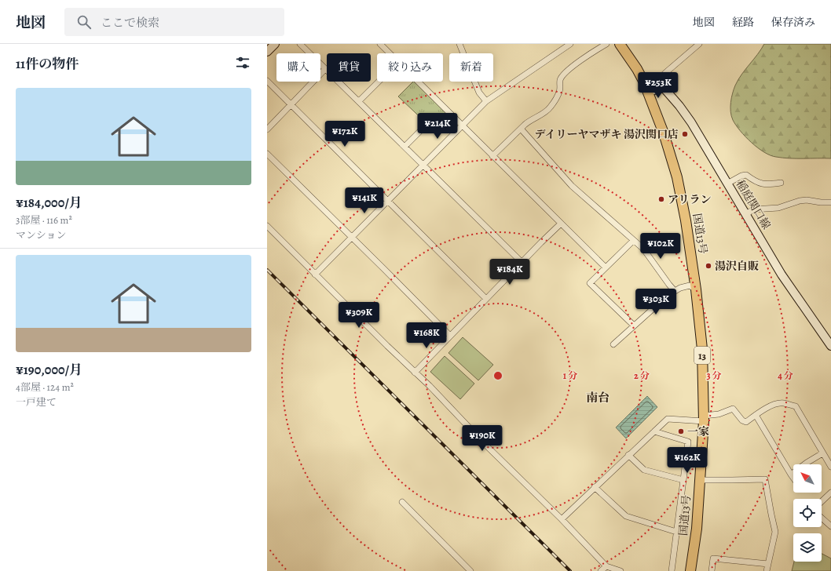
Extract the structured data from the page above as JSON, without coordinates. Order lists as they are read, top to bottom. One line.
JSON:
{"streets":{"highway":["国道13号","13"],"main road":["稲庭関口線"]},"districts":["南台"],"places":["デイリーヤマザキ 湯沢関口店","アリラン","湯沢自販","一家"],"north":"top left","page":{"header":"地図","search":"ここで検索","nav":["地図","経路","保存済み"],"heading":"11件の物件","chip":["購入","賃貸","絞り込み","新着"],"price":["¥253K","¥214K","¥172K","¥141K","¥102K","¥184K","¥303K","¥309K","¥168K","¥190K","¥162K"],"list":[{"name":"¥184,000/月","note":"3部屋 · 116 m² · マンション"},{"name":"¥190,000/月","note":"4部屋 · 124 m² · 一戸建て"}]},"rings":["1 分","2 分","3 分","4 分"]}
